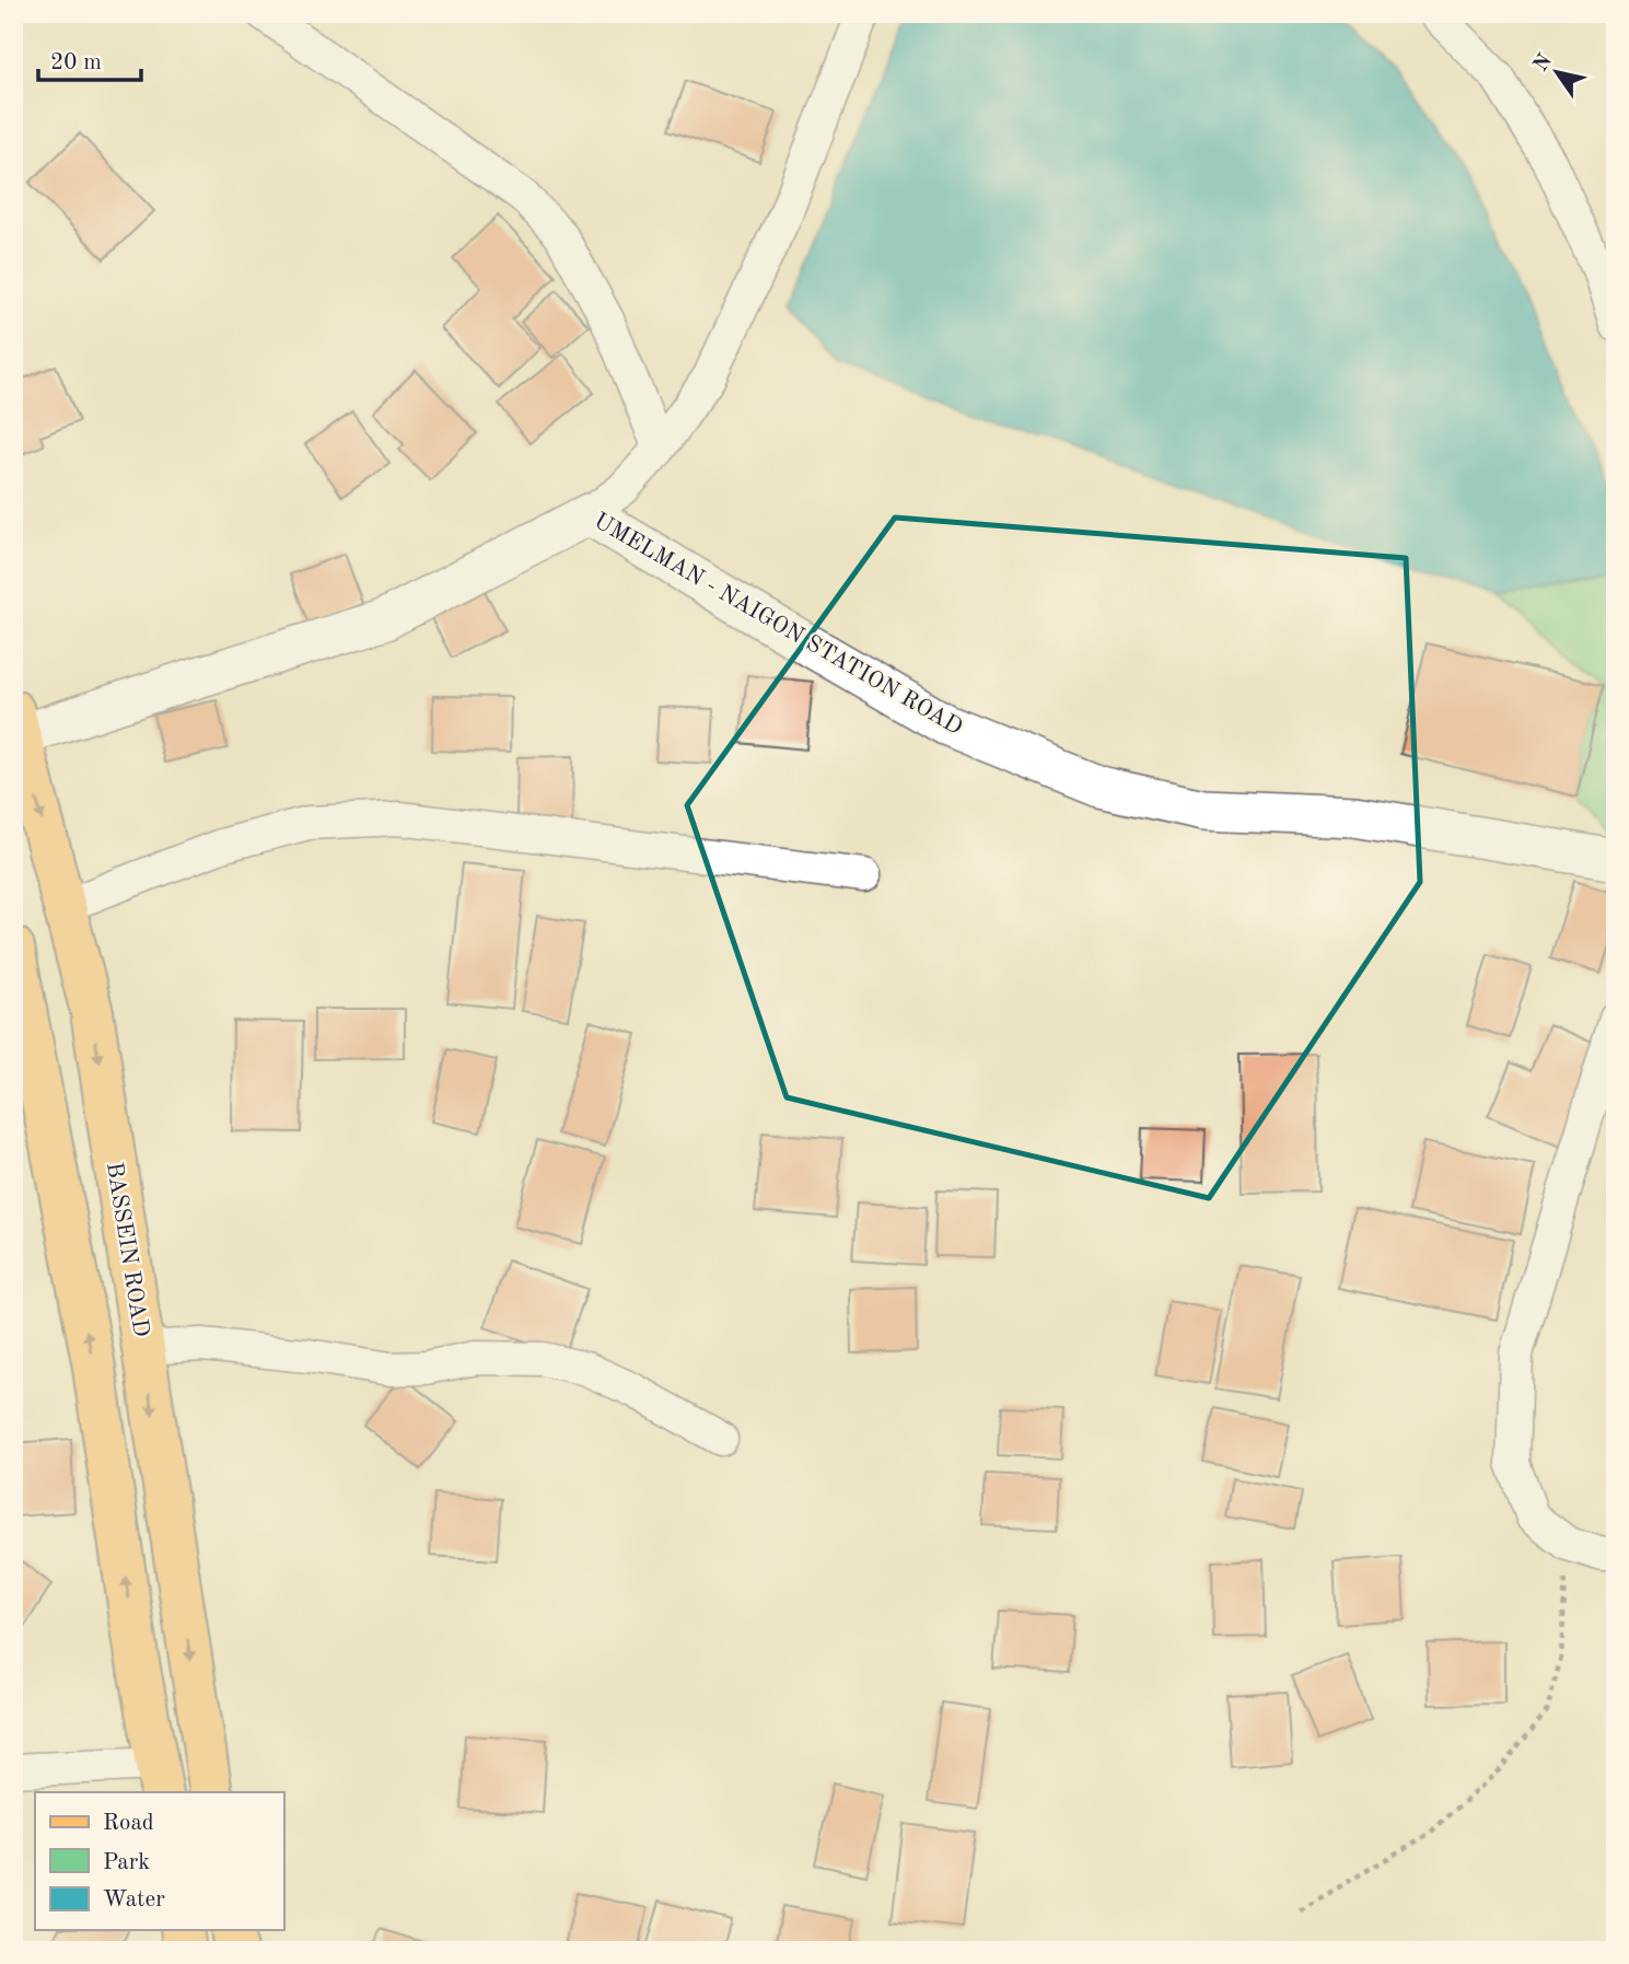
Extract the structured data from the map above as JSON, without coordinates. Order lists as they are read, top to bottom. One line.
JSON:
{"streets":{"main road":["BASSEIN ROAD"],"street":["UMELMAN - NAIGON STATION ROAD"]},"crossings":[["UMELMAN - NAIGON STATION ROAD","BASSEIN ROAD"]],"legend":["Road","Park","Water"],"scale_bar":"20 m","north":"top left"}
